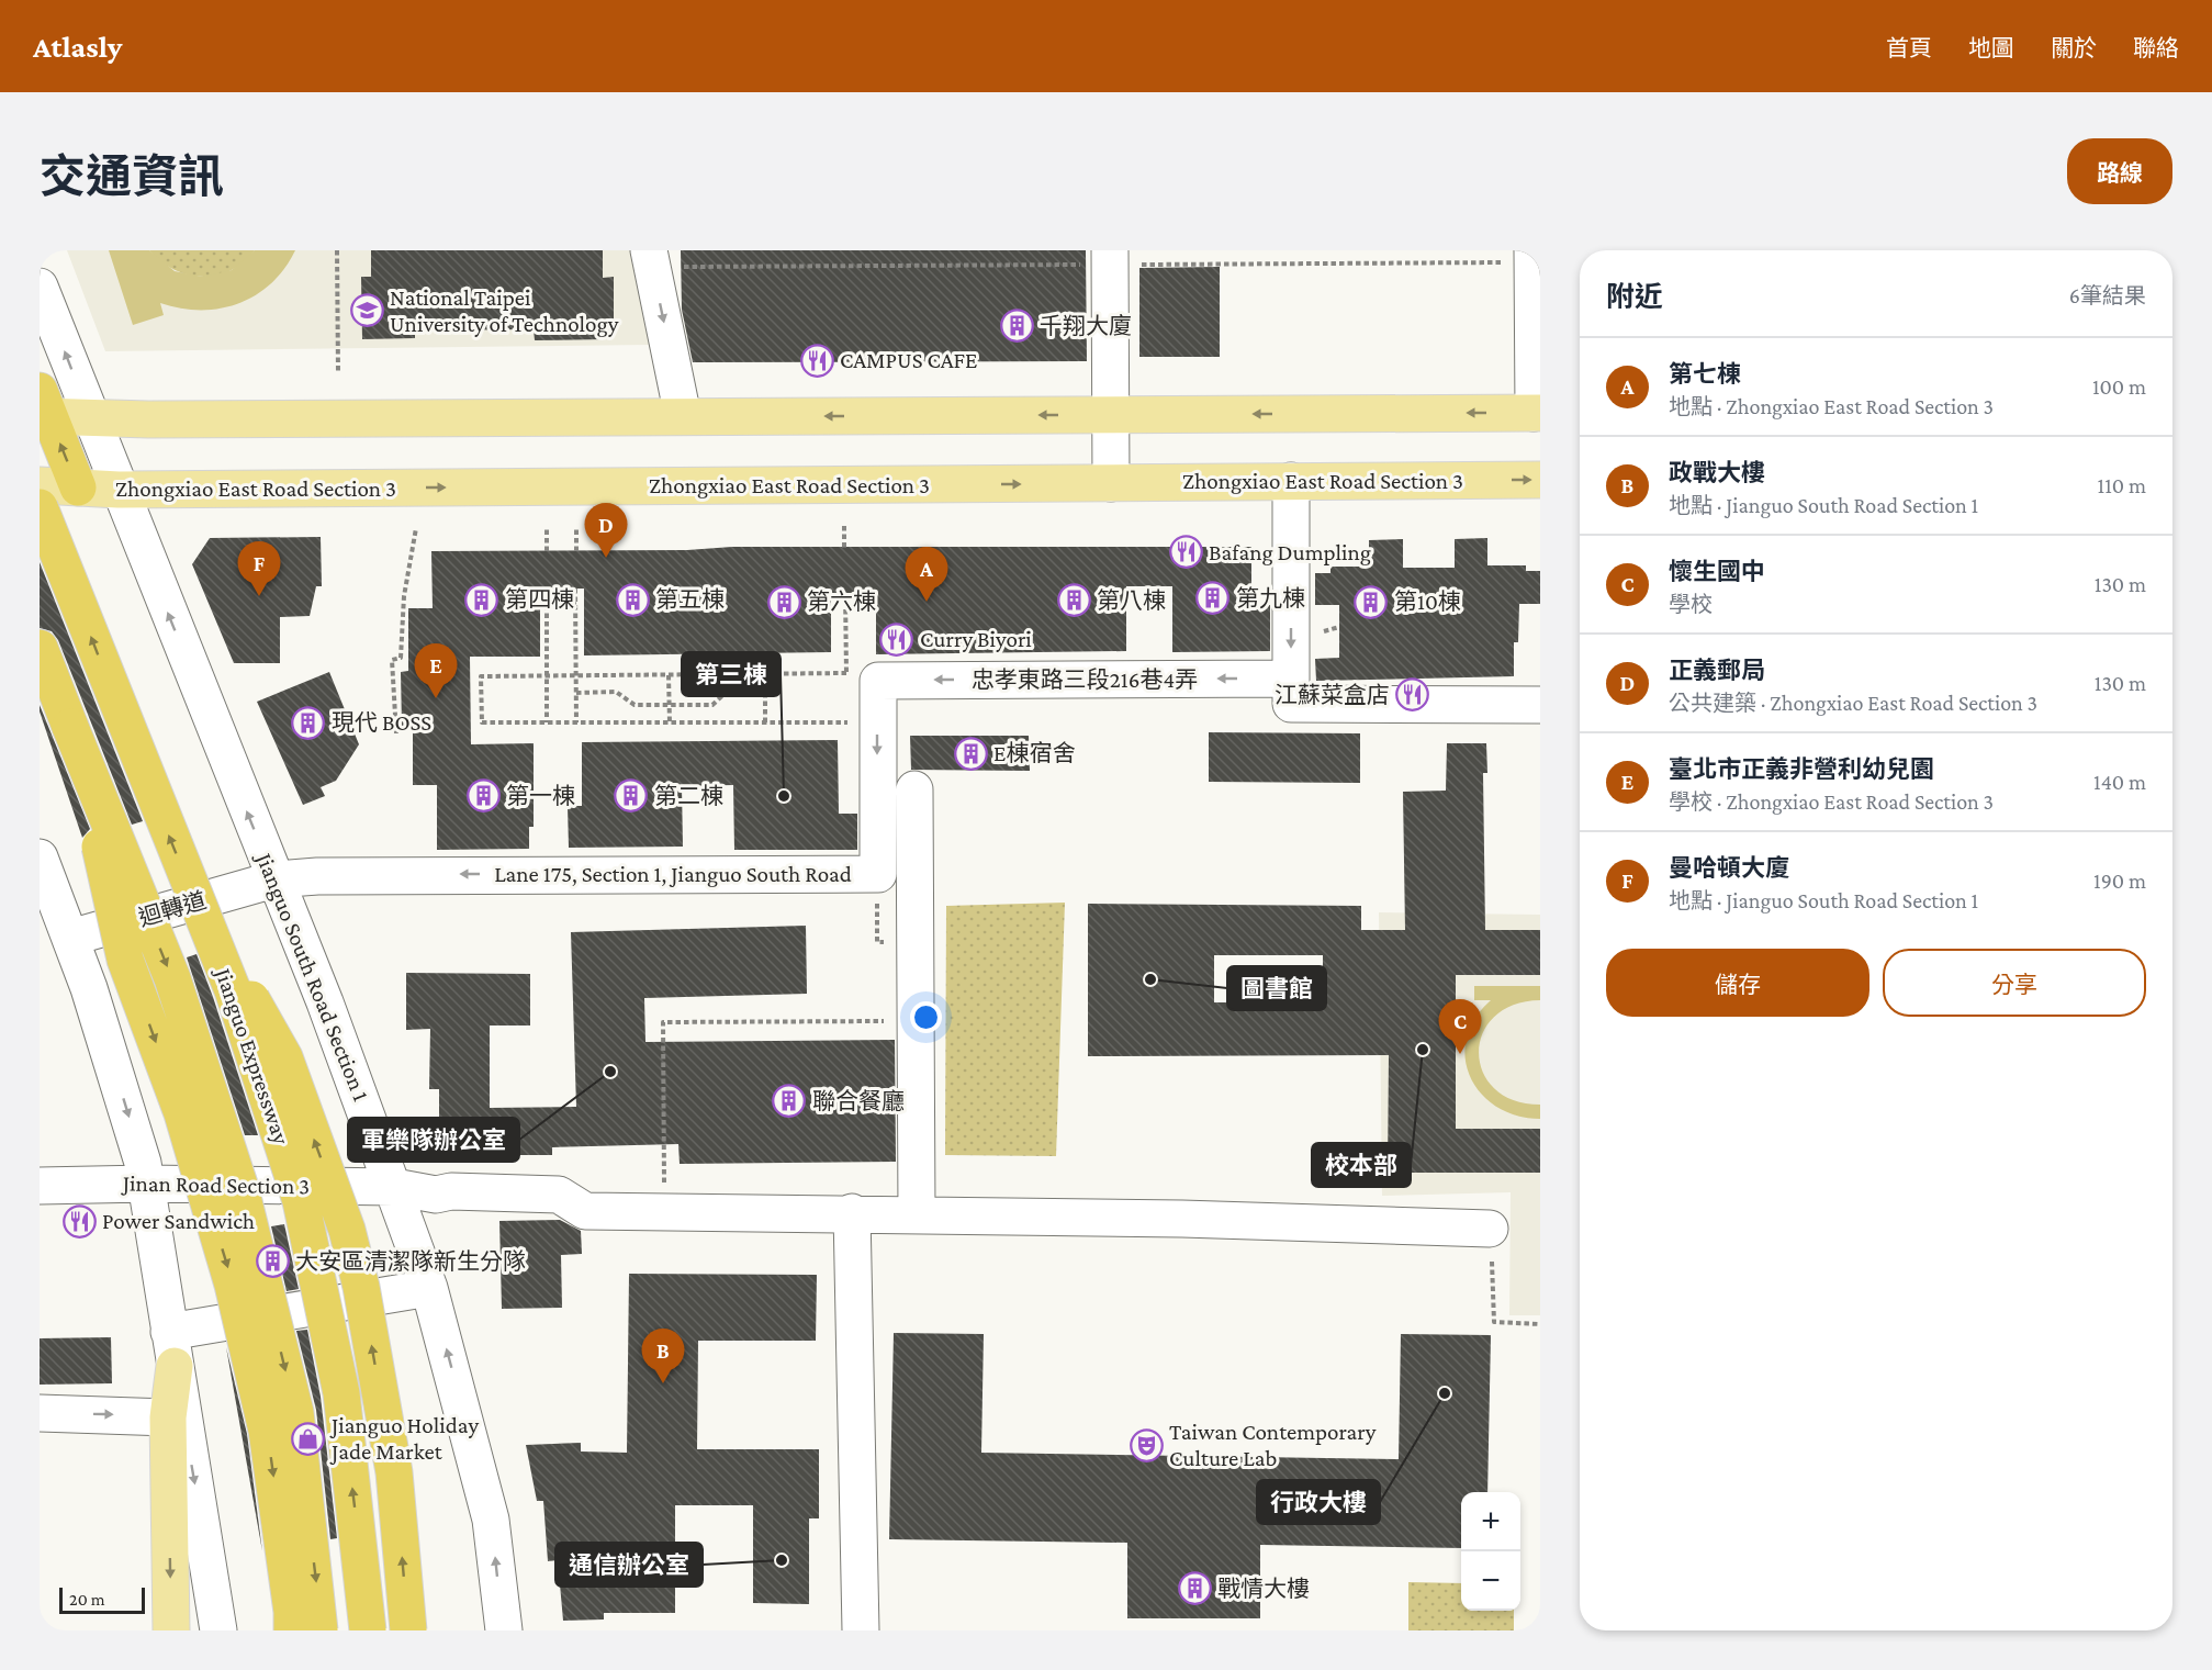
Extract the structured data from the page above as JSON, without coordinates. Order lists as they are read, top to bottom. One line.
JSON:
{"streets":{"highway":["Jianguo Expressway"],"main road":["Zhongxiao East Road Section 3"],"street":["忠孝東路三段216巷4弄","Lane 175, Section 1, Jianguo South Road","迴轉道","Jianguo South Road Section 1","Jinan Road Section 3"]},"crossings":[["Zhongxiao East Road Section 3","Jianguo South Road Section 1"],["忠孝東路三段216巷4弄","Lane 175, Section 1, Jianguo South Road"],["Lane 175, Section 1, Jianguo South Road","迴轉道"],["Lane 175, Section 1, Jianguo South Road","Jianguo South Road Section 1"],["迴轉道","Jianguo South Road Section 1"],["Jianguo South Road Section 1","Jinan Road Section 3"]],"one_way":["忠孝東路三段216巷4弄"],"places":{"school or university":["National Taipei University of Technology"],"building":["千翔大廈","第九棟","第四棟","第五棟","第八棟","第六棟","第10棟","現代 BOSS","E棟宿舍","第一棟","第二棟","聯合餐廳","大安區清潔隊新生分隊","戰情大樓"],"restaurant":["CAMPUS CAFE","Bafang Dumpling","Curry Biyori","江蘇菜盒店","Power Sandwich"],"other":["第三棟","圖書館","校本部","軍樂隊辦公室","行政大樓","通信辦公室"],"shop":["Jianguo Holiday Jade Market"],"theatre":["Taiwan Contemporary Culture Lab"]},"scale_bar":"20 m","page":{"header":"Atlasly","nav":["首頁","地圖","關於","聯絡"],"title":"交通資訊","buttons":["路線",["儲存","分享"]],"heading":["附近","6筆結果"],"list":[{"mark":"A","name":"第七棟","note":"地點 · Zhongxiao East Road Section 3","value":"100 m"},{"mark":"B","name":"政戰大樓","note":"地點 · Jianguo South Road Section 1","value":"110 m"},{"mark":"C","name":"懷生國中","note":"學校","value":"130 m"},{"mark":"D","name":"正義郵局","note":"公共建築 · Zhongxiao East Road Section 3","value":"130 m"},{"mark":"E","name":"臺北市正義非營利幼兒園","note":"學校 · Zhongxiao East Road Section 3","value":"140 m"},{"mark":"F","name":"曼哈頓大廈","note":"地點 · Jianguo South Road Section 1","value":"190 m"}],"pins":["D","F","A","E","C","B"],"map_buttons":["+","−"],"scale":"20 m"}}
